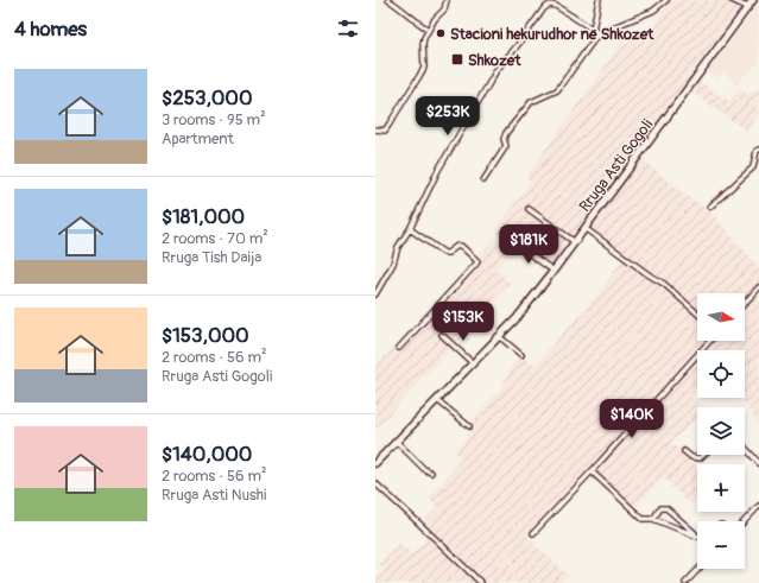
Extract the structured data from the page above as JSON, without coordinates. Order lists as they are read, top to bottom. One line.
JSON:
{"streets":{"street":["Rruga Asti Gogoli"]},"places":{"other":["Stacioni hekurudhor në Shkozet"],"transit":["Shkozet"]},"north":"right","page":{"heading":"4 homes","list":[{"name":"$253,000","note":"3 rooms · 95 m² · Apartment"},{"name":"$181,000","note":"2 rooms · 70 m² · Rruga Tish Daija"},{"name":"$153,000","note":"2 rooms · 56 m² · Rruga Asti Gogoli"},{"name":"$140,000","note":"2 rooms · 56 m² · Rruga Asti Nushi"}],"price":["$253K","$181K","$153K","$140K"],"map_buttons":["+","−"]}}
